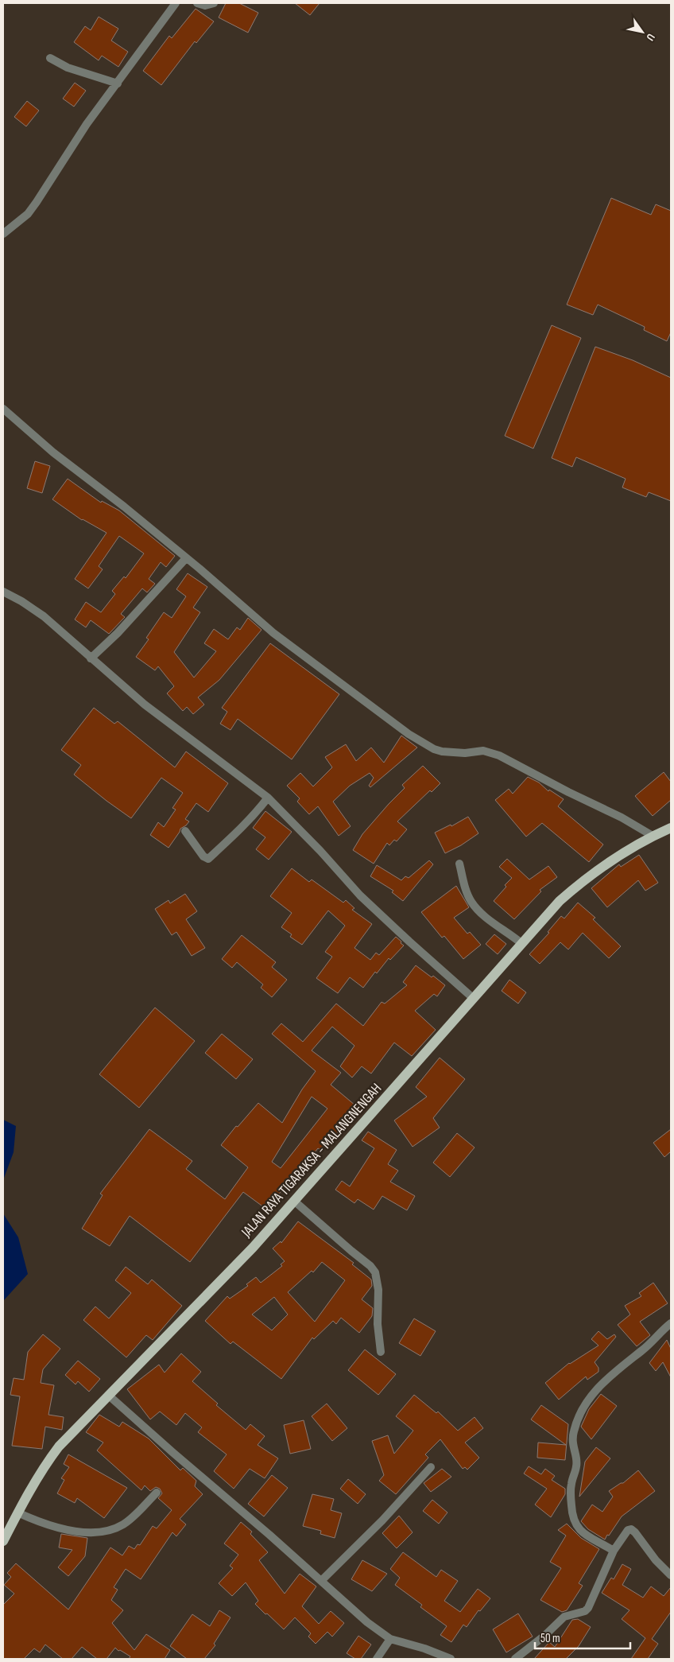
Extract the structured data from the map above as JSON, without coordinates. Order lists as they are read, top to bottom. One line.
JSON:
{"streets":{"main road":["JALAN RAYA TIGARAKSA - MALANGNENGAH"]},"scale_bar":"50 m","north":"bottom right"}
